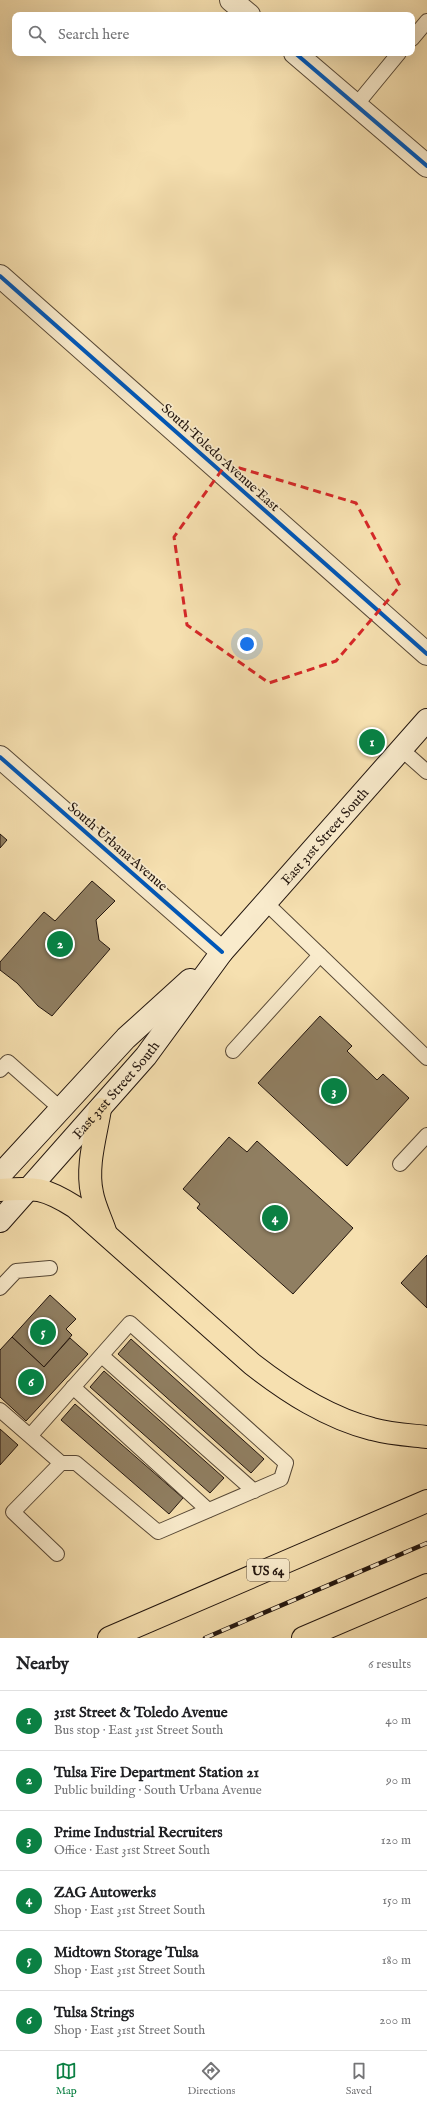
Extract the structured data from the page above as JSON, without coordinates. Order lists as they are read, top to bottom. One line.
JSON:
{"streets":{"highway":["US 64"],"street":["South Toledo Avenue East","East 31st Street South","South Urbana Avenue"]},"crossings":[["East 31st Street South","South Urbana Avenue"]],"page":{"search":"Search here","pins":["1","2","3","4","5","6"],"heading":["Nearby","6 results"],"list":[{"mark":"1","name":"31st Street & Toledo Avenue","note":"Bus stop · East 31st Street South","value":"40 m"},{"mark":"2","name":"Tulsa Fire Department Station 21","note":"Public building · South Urbana Avenue","value":"90 m"},{"mark":"3","name":"Prime Industrial Recruiters","note":"Office · East 31st Street South","value":"120 m"},{"mark":"4","name":"ZAG Autowerks","note":"Shop · East 31st Street South","value":"150 m"},{"mark":"5","name":"Midtown Storage Tulsa","note":"Shop · East 31st Street South","value":"180 m"},{"mark":"6","name":"Tulsa Strings","note":"Shop · East 31st Street South","value":"200 m"}],"nav":["Map","Directions","Saved"]}}
